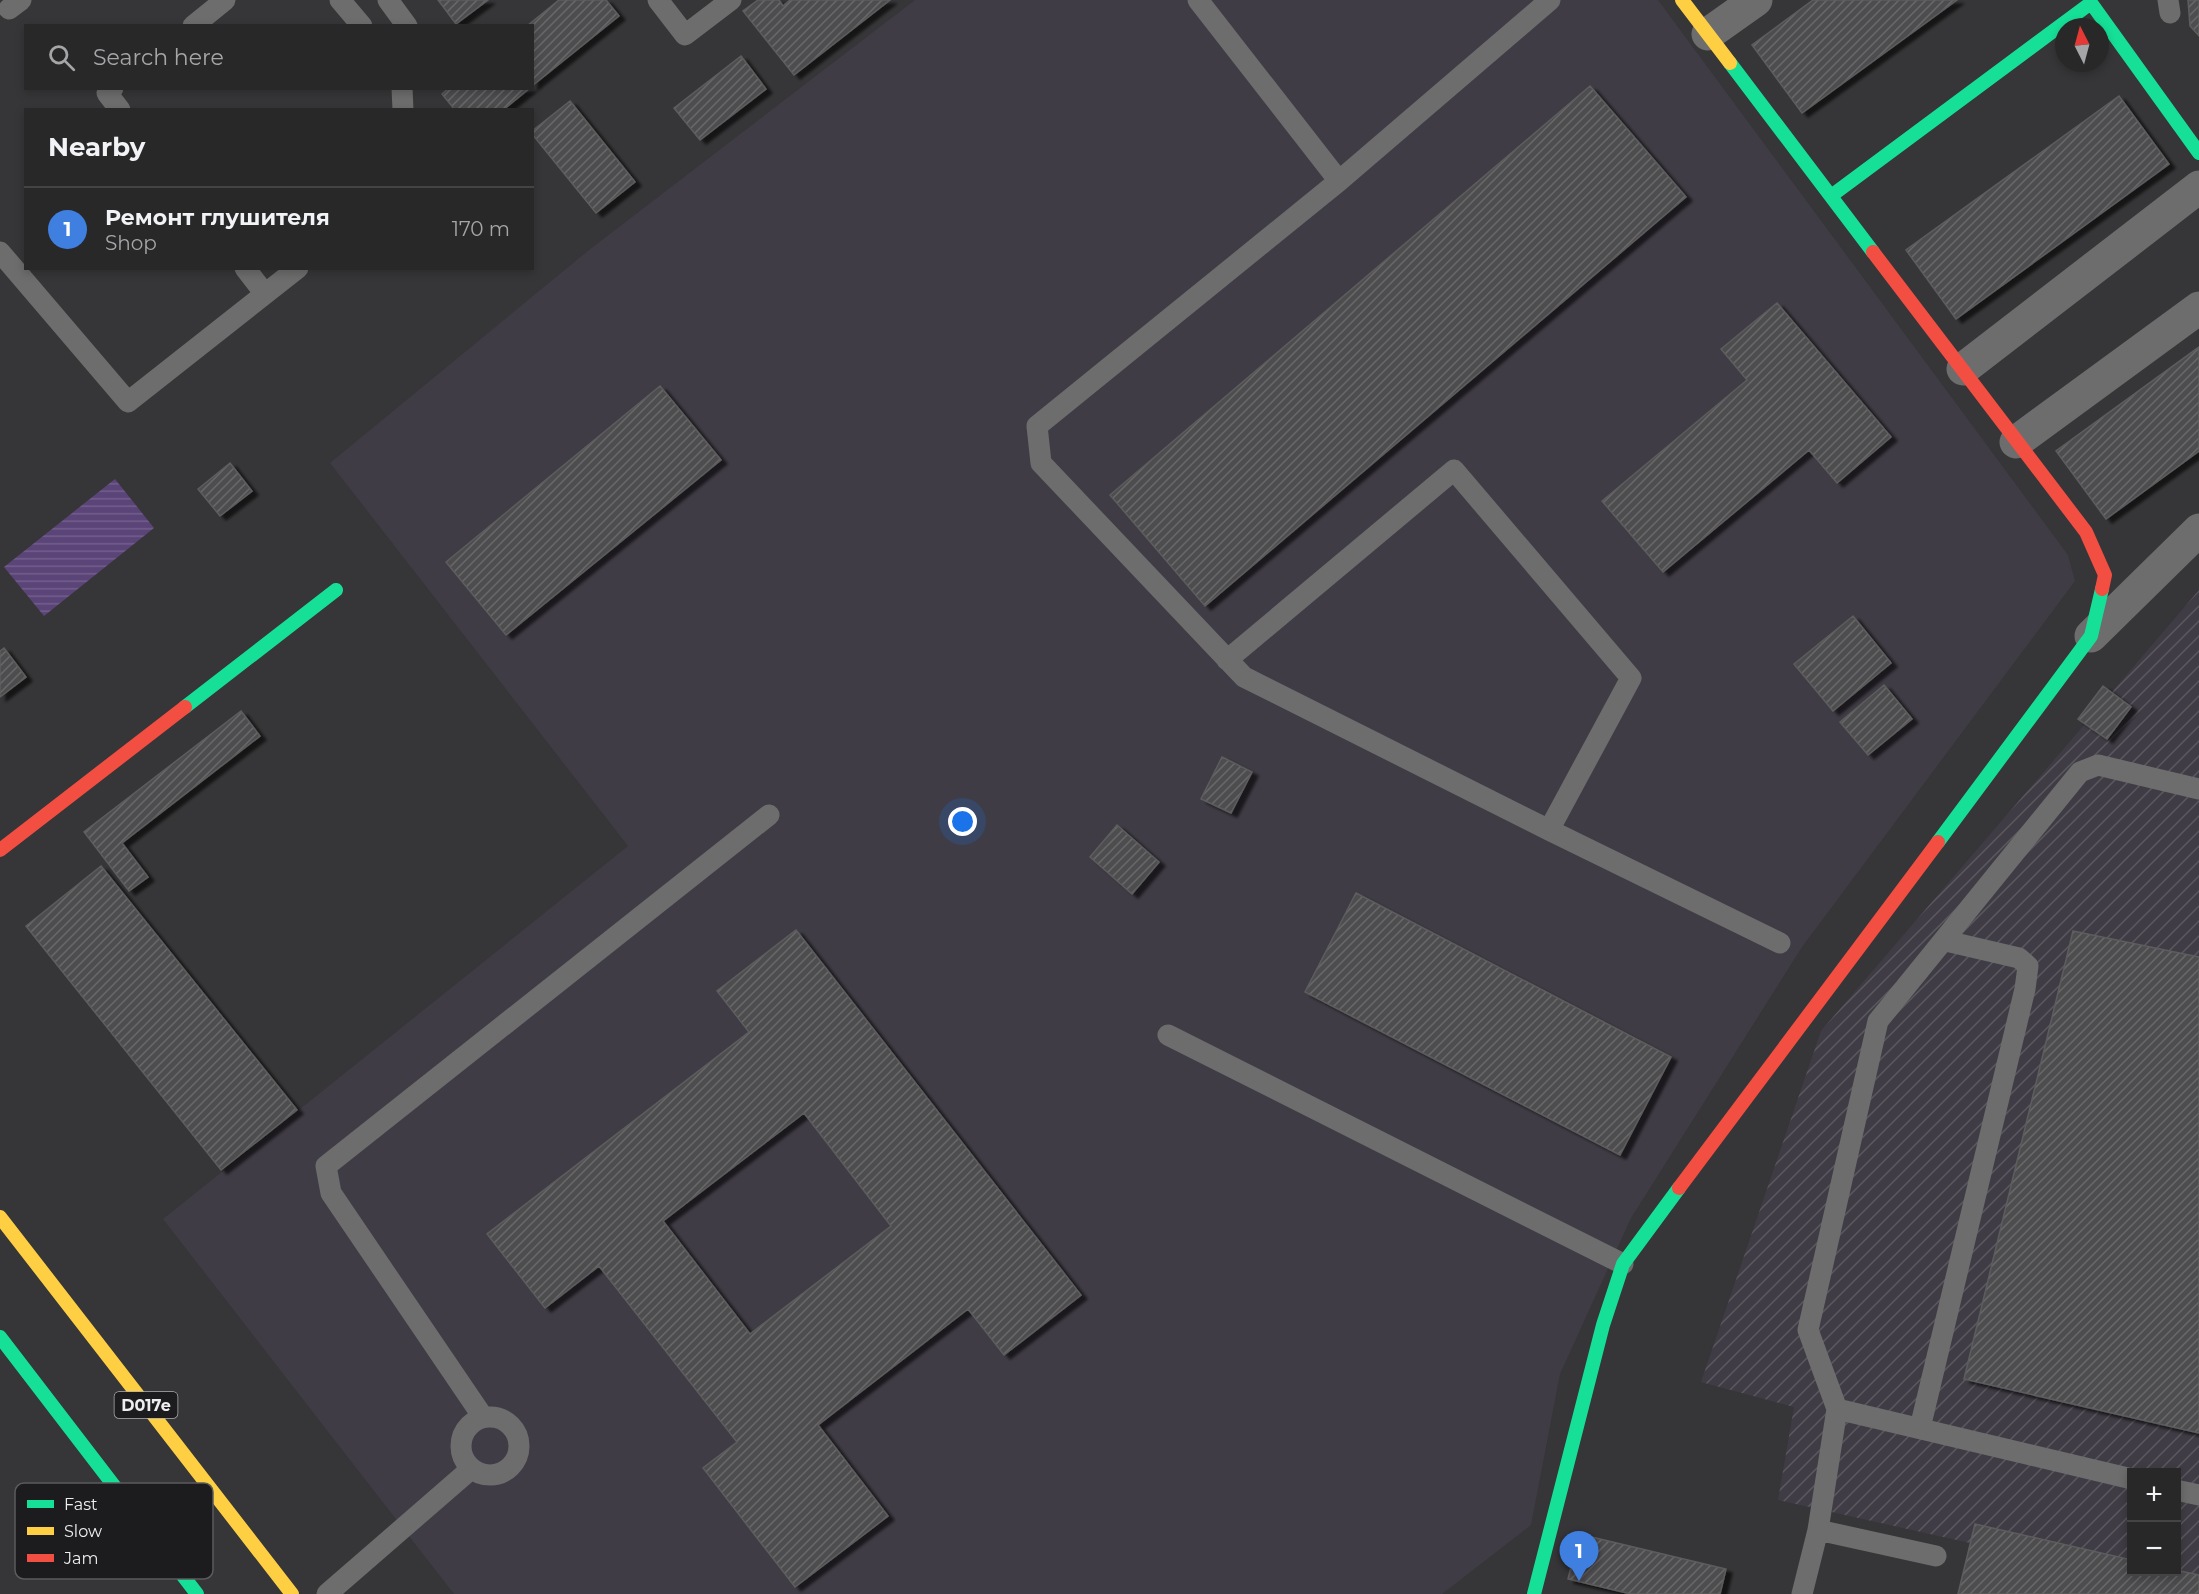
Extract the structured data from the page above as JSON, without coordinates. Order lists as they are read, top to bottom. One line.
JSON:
{"streets":{"street":["D017e"]},"legend":["Fast","Slow","Jam"],"north":"top","page":{"search":"Search here","heading":"Nearby","list":[{"mark":"1","name":"Ремонт глушителя","note":"Shop","value":"170 m"}],"map_buttons":["+","−"],"pins":"1"}}
